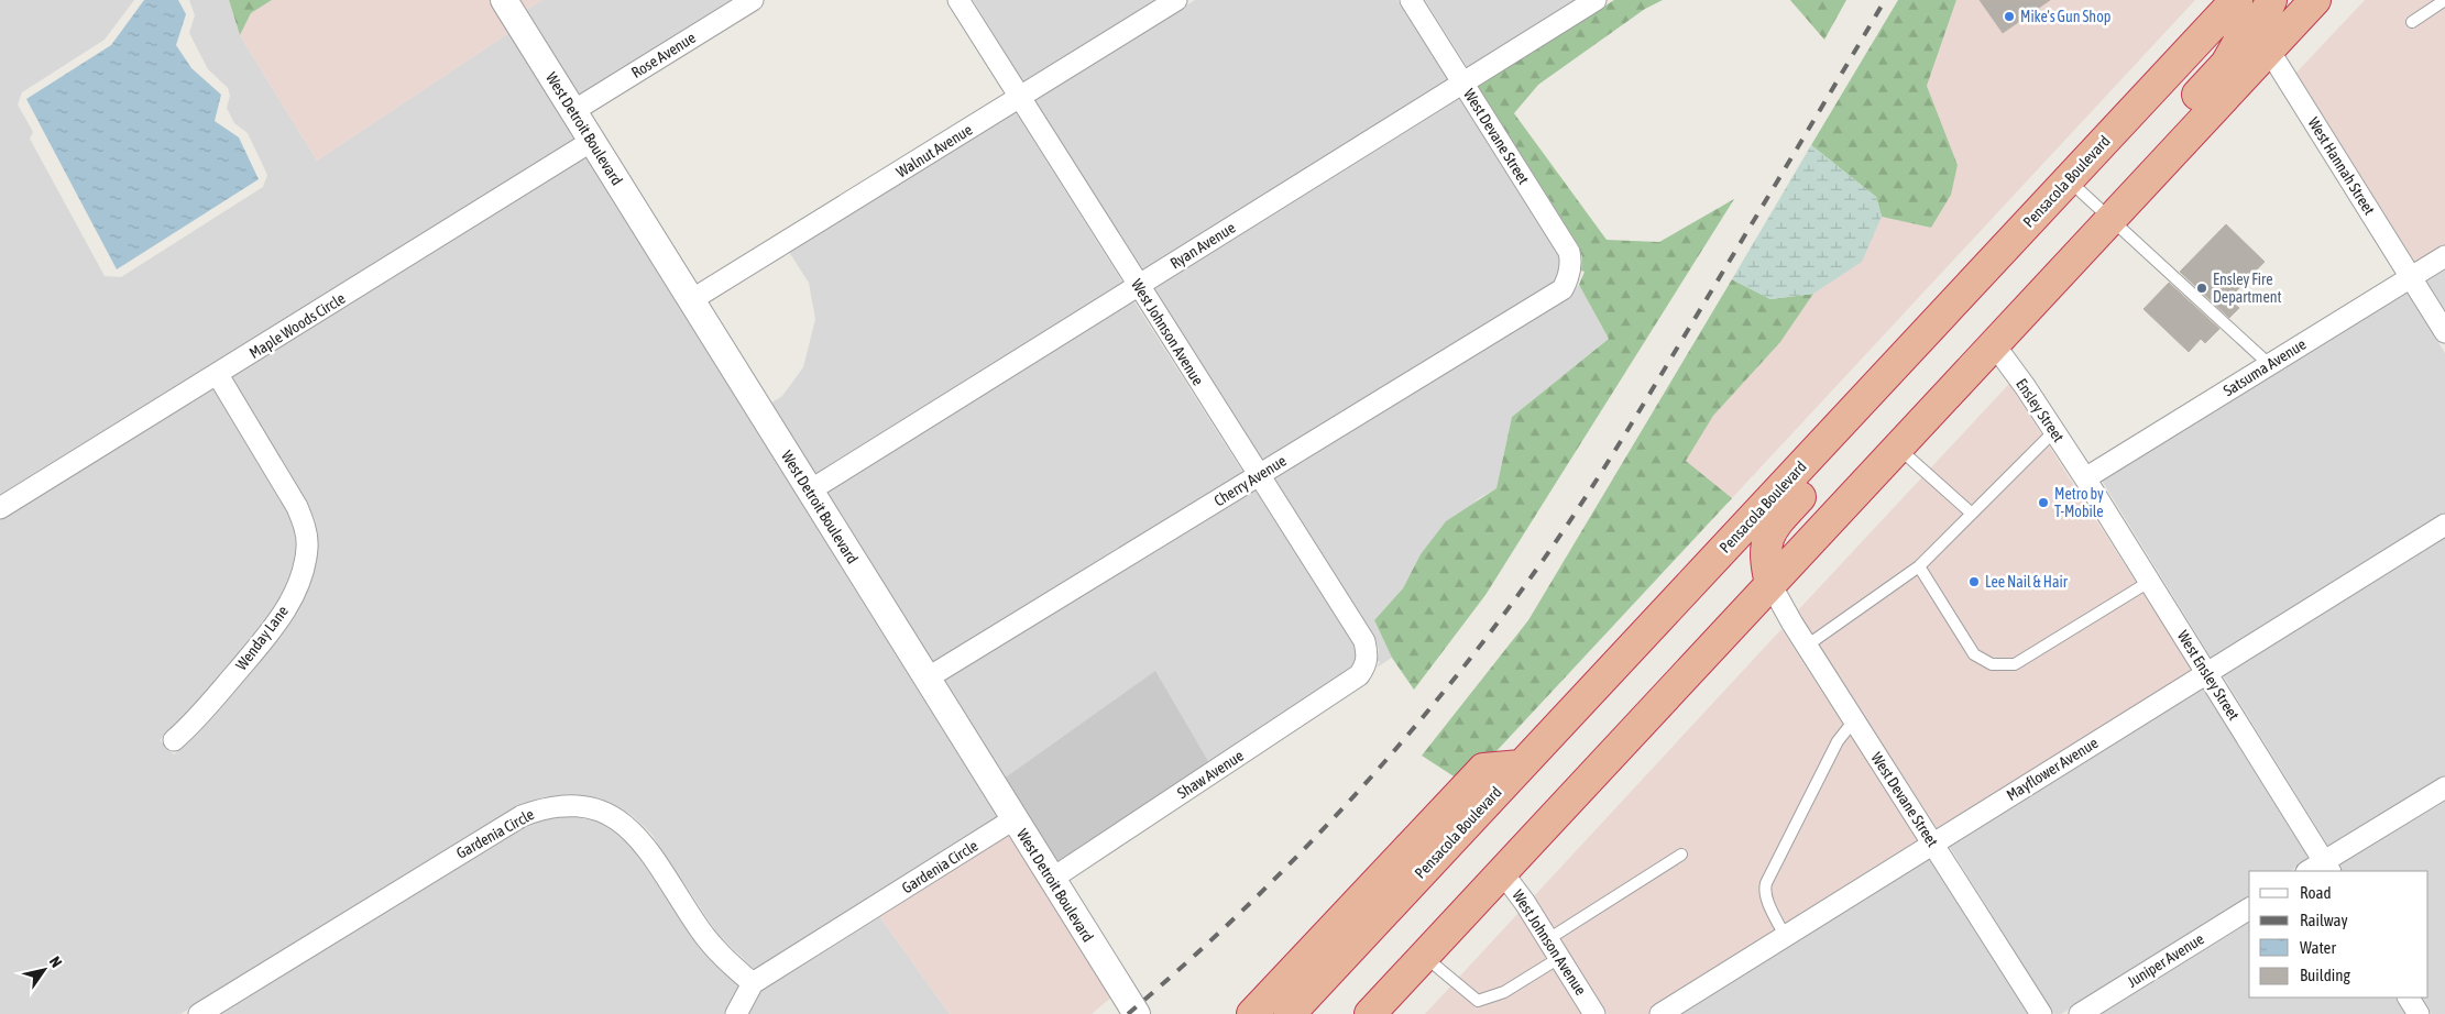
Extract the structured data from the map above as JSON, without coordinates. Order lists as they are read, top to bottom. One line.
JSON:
{"streets":{"highway":["Pensacola Boulevard"],"street":["Rose Avenue","West Detroit Boulevard","West Devane Street","Walnut Avenue","West Hannah Street","Ryan Avenue","Maple Woods Circle","West Johnson Avenue","Satsuma Avenue","Ensley Street","Cherry Avenue","Wenday Lane","West Ensley Street","Mayflower Avenue","Shaw Avenue","Gardenia Circle","Juniper Avenue"]},"crossings":[["Rose Avenue","West Detroit Boulevard"],["West Detroit Boulevard","Walnut Avenue"],["West Detroit Boulevard","Ryan Avenue"],["West Detroit Boulevard","Maple Woods Circle"],["West Detroit Boulevard","Cherry Avenue"],["West Detroit Boulevard","Shaw Avenue"],["West Detroit Boulevard","Gardenia Circle"],["West Devane Street","Ryan Avenue"],["West Devane Street","Cherry Avenue"],["West Devane Street","Mayflower Avenue"],["Walnut Avenue","West Johnson Avenue"],["West Hannah Street","Pensacola Boulevard"],["West Hannah Street","Satsuma Avenue"],["Ryan Avenue","West Johnson Avenue"],["Maple Woods Circle","Wenday Lane"],["West Johnson Avenue","Cherry Avenue"],["West Johnson Avenue","Shaw Avenue"],["Satsuma Avenue","Ensley Street"],["Satsuma Avenue","West Ensley Street"],["Ensley Street","West Ensley Street"],["West Ensley Street","Mayflower Avenue"]],"places":["Mike's Gun Shop","Ensley Fire Department","Metro by T-Mobile","Lee Nail & Hair"],"legend":["Road","Railway","Water","Building"],"north":"top right"}
